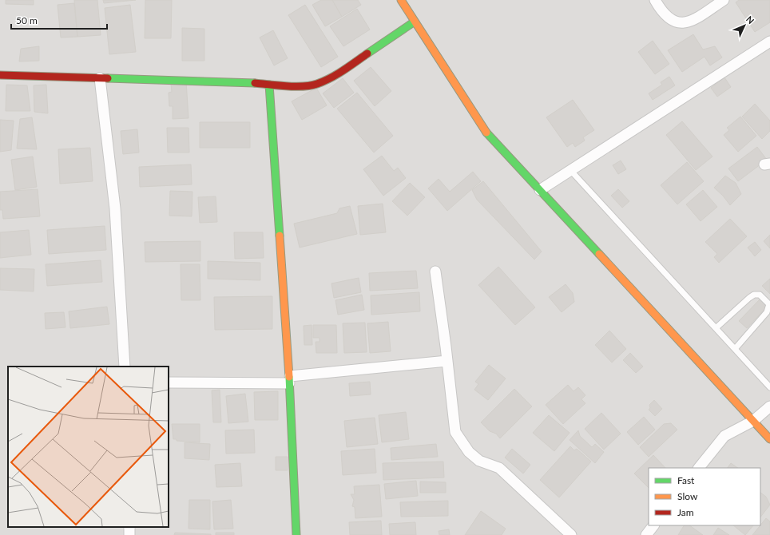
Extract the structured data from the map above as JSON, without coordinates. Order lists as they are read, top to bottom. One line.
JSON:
{"legend":["Fast","Slow","Jam"],"scale_bar":"50 m","north":"top right"}
